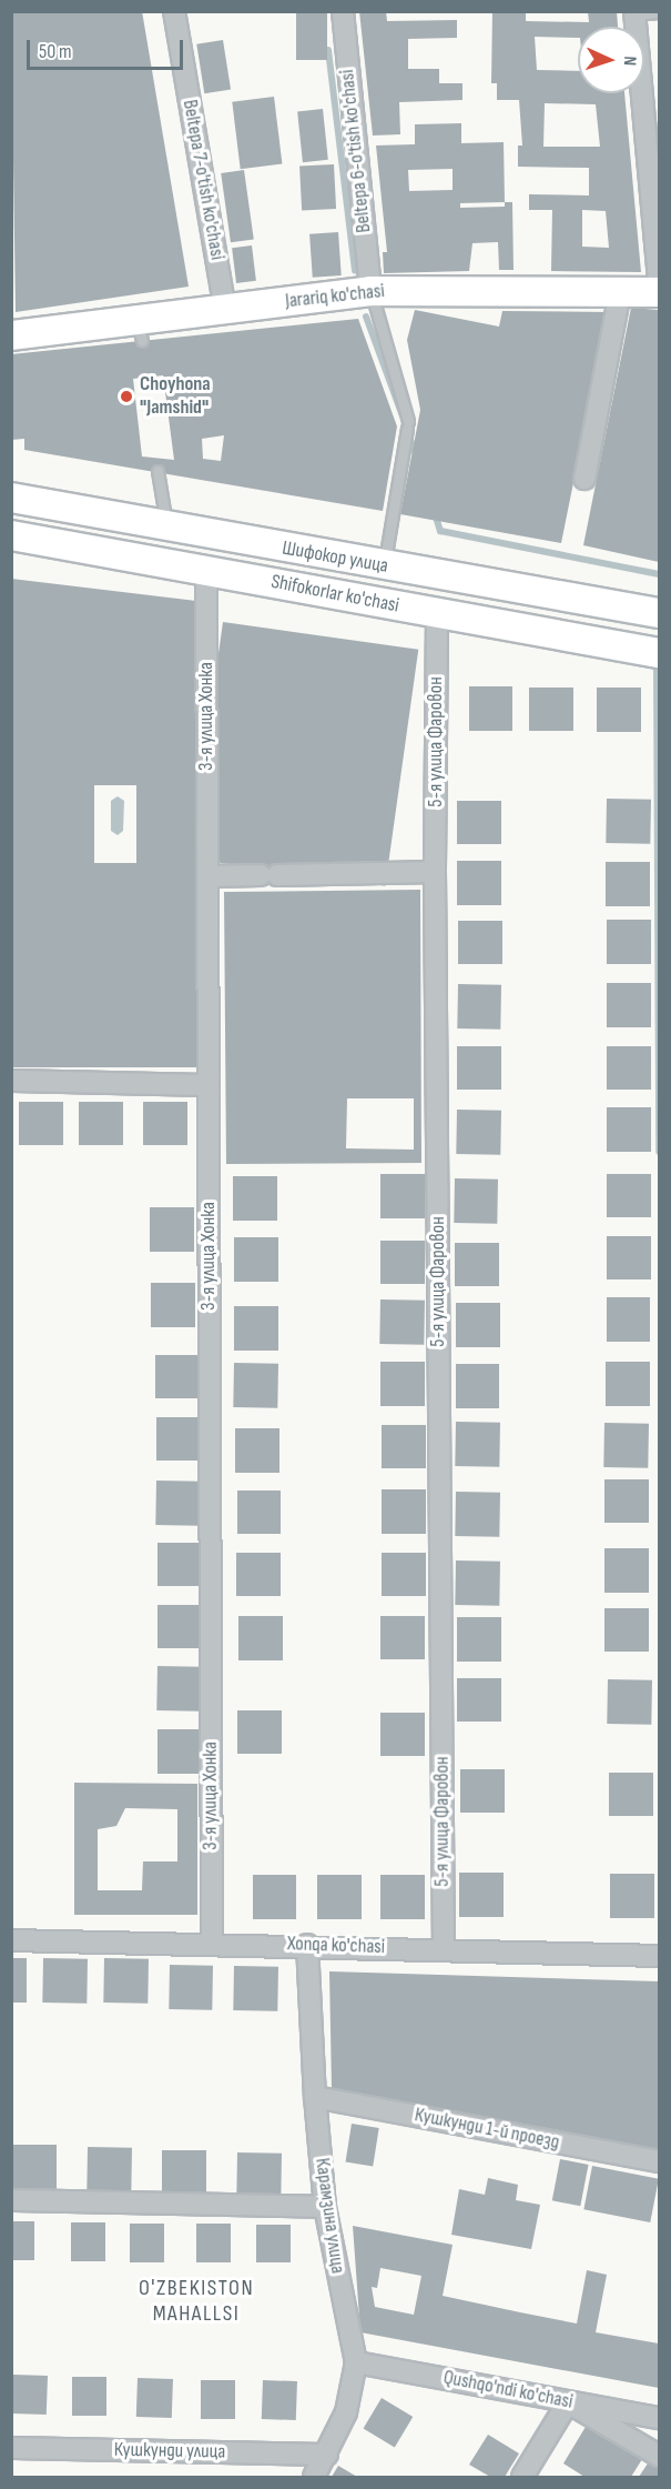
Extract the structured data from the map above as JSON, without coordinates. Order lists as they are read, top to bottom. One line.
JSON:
{"streets":{"main road":["Jarariq ko'chasi","Шифокор улица","Shifokorlar ko'chasi"],"street":["Beltepa 6-o'tish ko'chasi","Beltepa 7-o'tish ko'chasi","3-я улица Хонка","5-я улица Фаровон","Xonqa ko'chasi","Кушкунди 1-й проезд","Карамзина улица","Qushqo'ndi ko'chasi","Кушкунди улица"]},"crossings":[["Beltepa 6-o'tish ko'chasi","Jarariq ko'chasi"],["Beltepa 7-o'tish ko'chasi","Jarariq ko'chasi"],["Shifokorlar ko'chasi","3-я улица Хонка"],["Shifokorlar ko'chasi","5-я улица Фаровон"],["3-я улица Хонка","Xonqa ko'chasi"],["5-я улица Фаровон","Xonqa ko'chasi"],["Xonqa ko'chasi","Карамзина улица"],["Кушкунди 1-й проезд","Карамзина улица"],["Карамзина улица","Qushqo'ndi ko'chasi"],["Карамзина улица","Кушкунди улица"]],"districts":["O'ZBEKISTON MAHALLSI"],"places":["Choyhona \"Jamshid\""],"scale_bar":"50 m","north":"right"}
